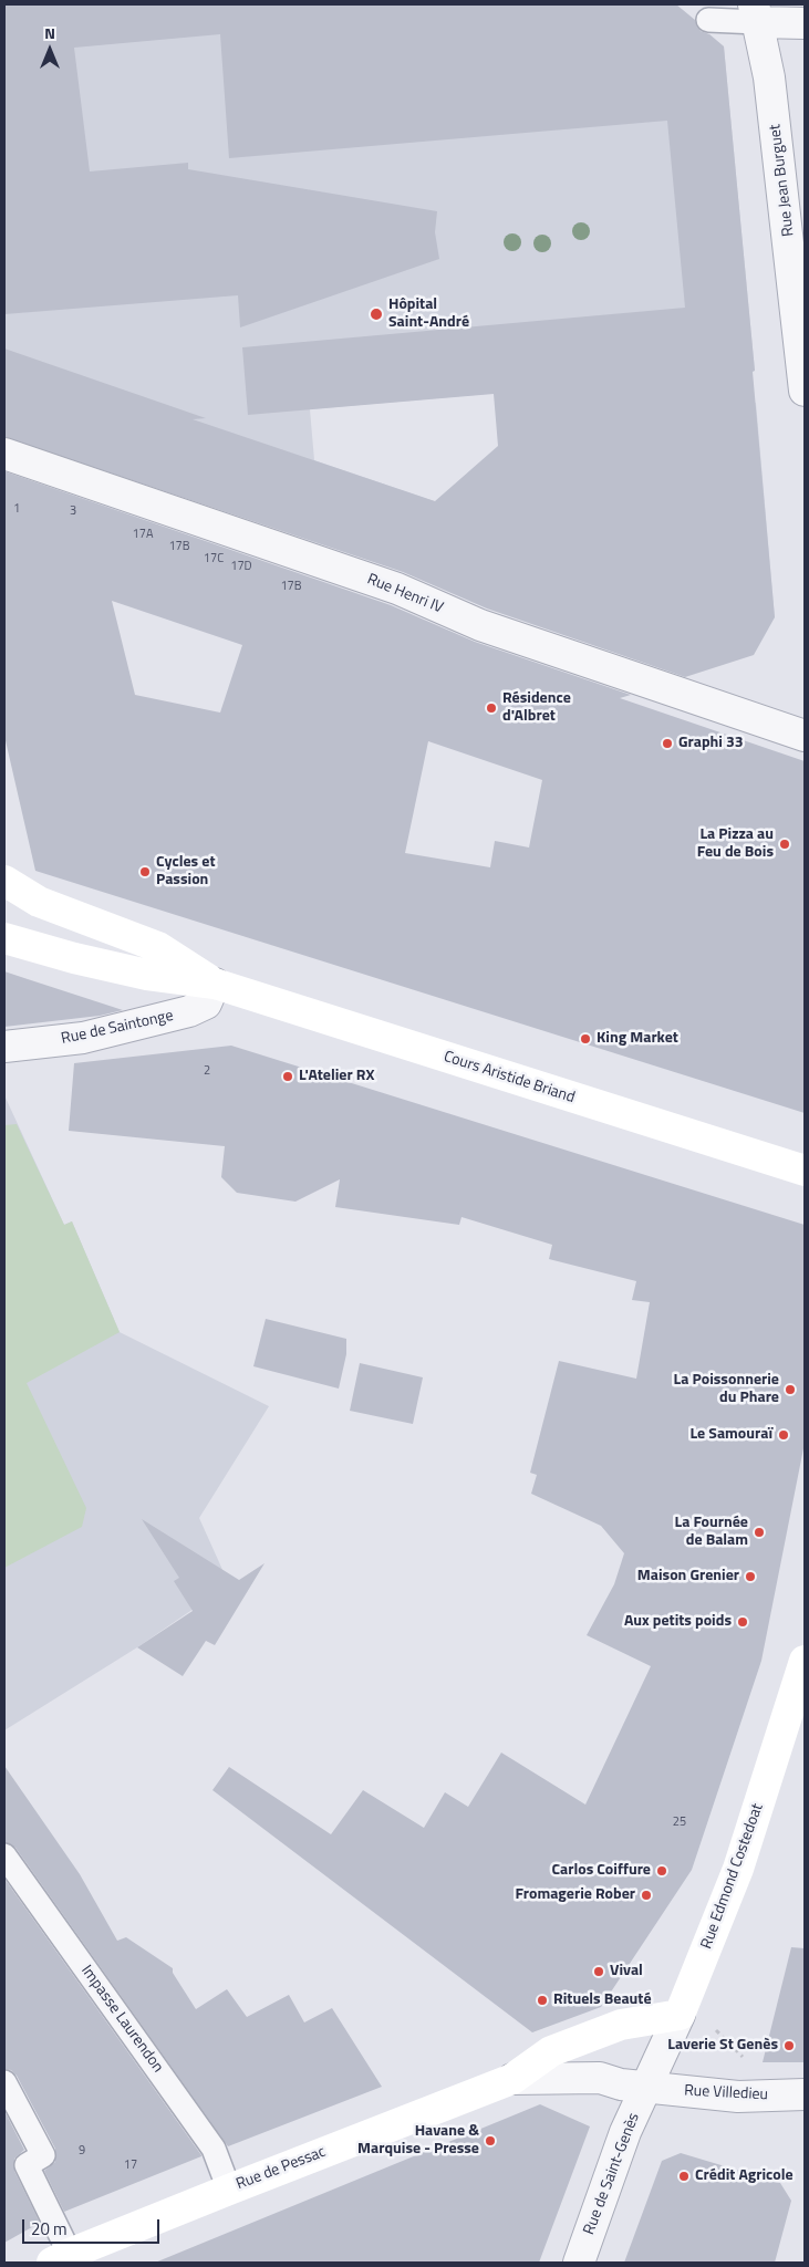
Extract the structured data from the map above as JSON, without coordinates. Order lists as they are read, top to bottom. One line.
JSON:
{"streets":{"main road":["Cours Aristide Briand","Rue Edmond Costedoat","Rue de Pessac"],"street":["Rue Jean Burguet","Rue Henri IV","Rue de Saintonge","Rue Villedieu","Rue de Saint-Genès"],"lane":["Impasse Laurendon"]},"crossings":[["Rue de Saintonge","Cours Aristide Briand"],["Rue Edmond Costedoat","Rue Villedieu"],["Rue Edmond Costedoat","Rue de Pessac"],["Rue Edmond Costedoat","Rue de Saint-Genès"],["Impasse Laurendon","Rue de Pessac"],["Rue Villedieu","Rue de Pessac"],["Rue Villedieu","Rue de Saint-Genès"],["Rue de Pessac","Rue de Saint-Genès"]],"places":["Hôpital Saint-André","Résidence d'Albret","Graphi 33","La Pizza au Feu de Bois","Cycles et Passion","King Market","L'Atelier RX","La Poissonnerie du Phare","Le Samouraï","La Fournée de Balam","Maison Grenier","Aux petits poids","Carlos Coiffure","Fromagerie Rober","Vival","Rituels Beauté","Laverie St Genès","Havane & Marquise - Presse","Crédit Agricole"],"house_numbers":["1","3","17A","17B","17C","17D","17B","2","25","9","17"],"scale_bar":"20 m","north":"top"}
